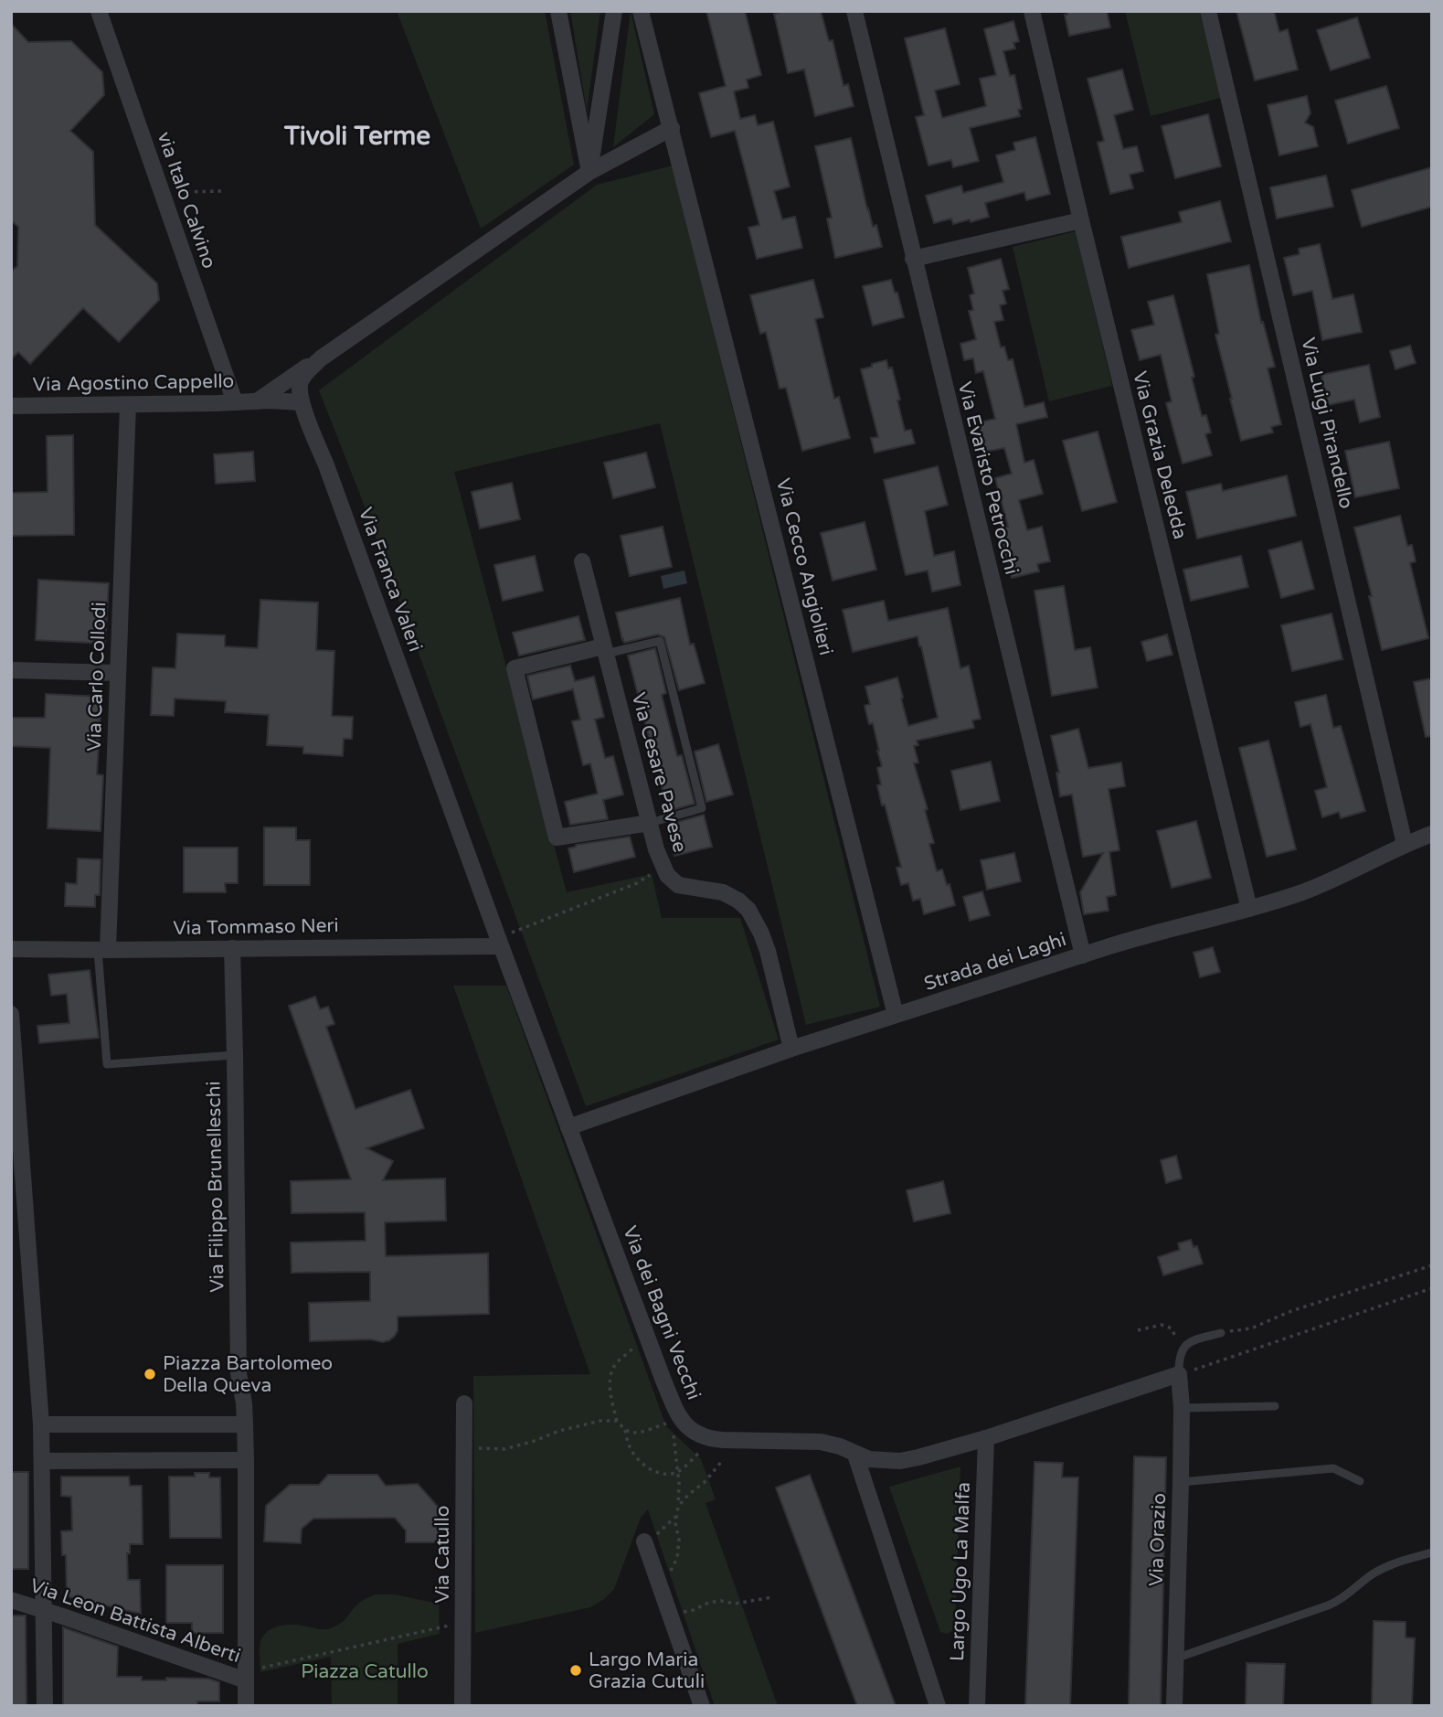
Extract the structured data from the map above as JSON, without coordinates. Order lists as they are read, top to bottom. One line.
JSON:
{"streets":{"street":["via Italo Calvino","Via Agostino Cappello","Via Luigi Pirandello","Via Grazia Deledda","Via Evaristo Petrocchi","Via Cecco Angiolieri","Via Franca Valeri","Via Carlo Collodi","Via Cesare Pavese","Via Tommaso Neri","Strada dei Laghi","Via Filippo Brunelleschi","Via dei Bagni Vecchi","Via Orazio","Via Catullo","Largo Ugo La Malfa","Via Leon Battista Alberti"]},"crossings":[["via Italo Calvino","Via Agostino Cappello"],["Via Agostino Cappello","Via Franca Valeri"],["Via Agostino Cappello","Via Carlo Collodi"],["Via Luigi Pirandello","Strada dei Laghi"],["Via Grazia Deledda","Strada dei Laghi"],["Via Evaristo Petrocchi","Strada dei Laghi"],["Via Cecco Angiolieri","Strada dei Laghi"],["Via Franca Valeri","Via Tommaso Neri"],["Via Franca Valeri","Strada dei Laghi"],["Via Franca Valeri","Via dei Bagni Vecchi"],["Via Carlo Collodi","Via Tommaso Neri"],["Via Cesare Pavese","Strada dei Laghi"],["Via Tommaso Neri","Via Filippo Brunelleschi"],["Strada dei Laghi","Via dei Bagni Vecchi"],["Via dei Bagni Vecchi","Via Orazio"],["Via dei Bagni Vecchi","Largo Ugo La Malfa"]],"districts":["Tivoli Terme"],"parks":["Piazza Catullo"],"places":["Piazza Bartolomeo Della Queva","Largo Maria Grazia Cutuli"]}
